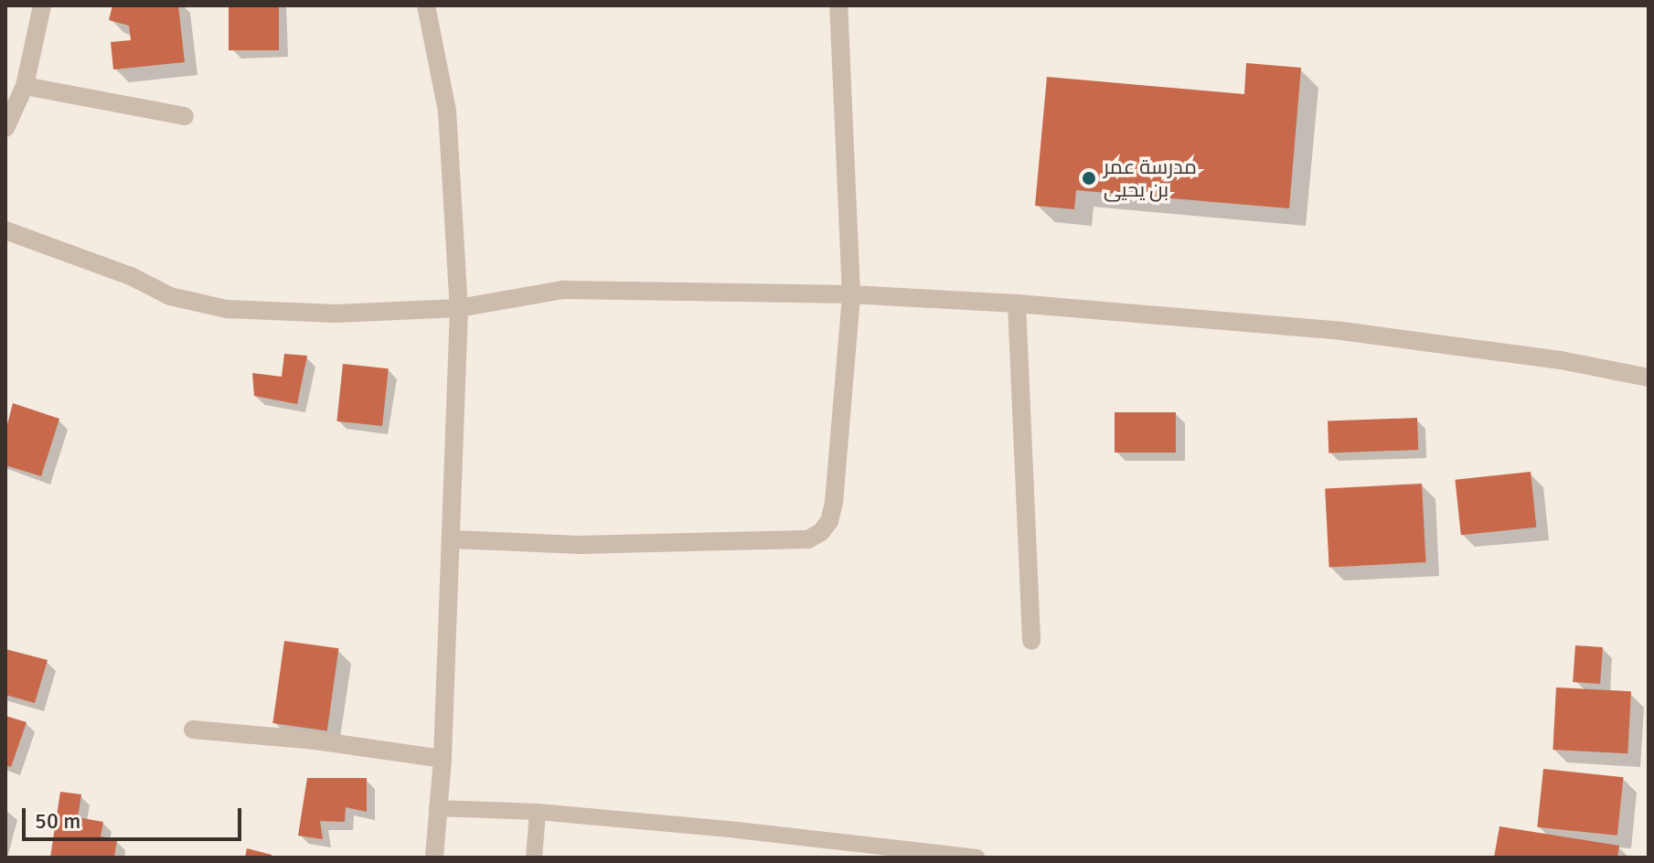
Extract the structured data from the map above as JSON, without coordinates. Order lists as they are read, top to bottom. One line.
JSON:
{"places":["مدرسة عمر بن يحيى"],"scale_bar":"50 m"}
